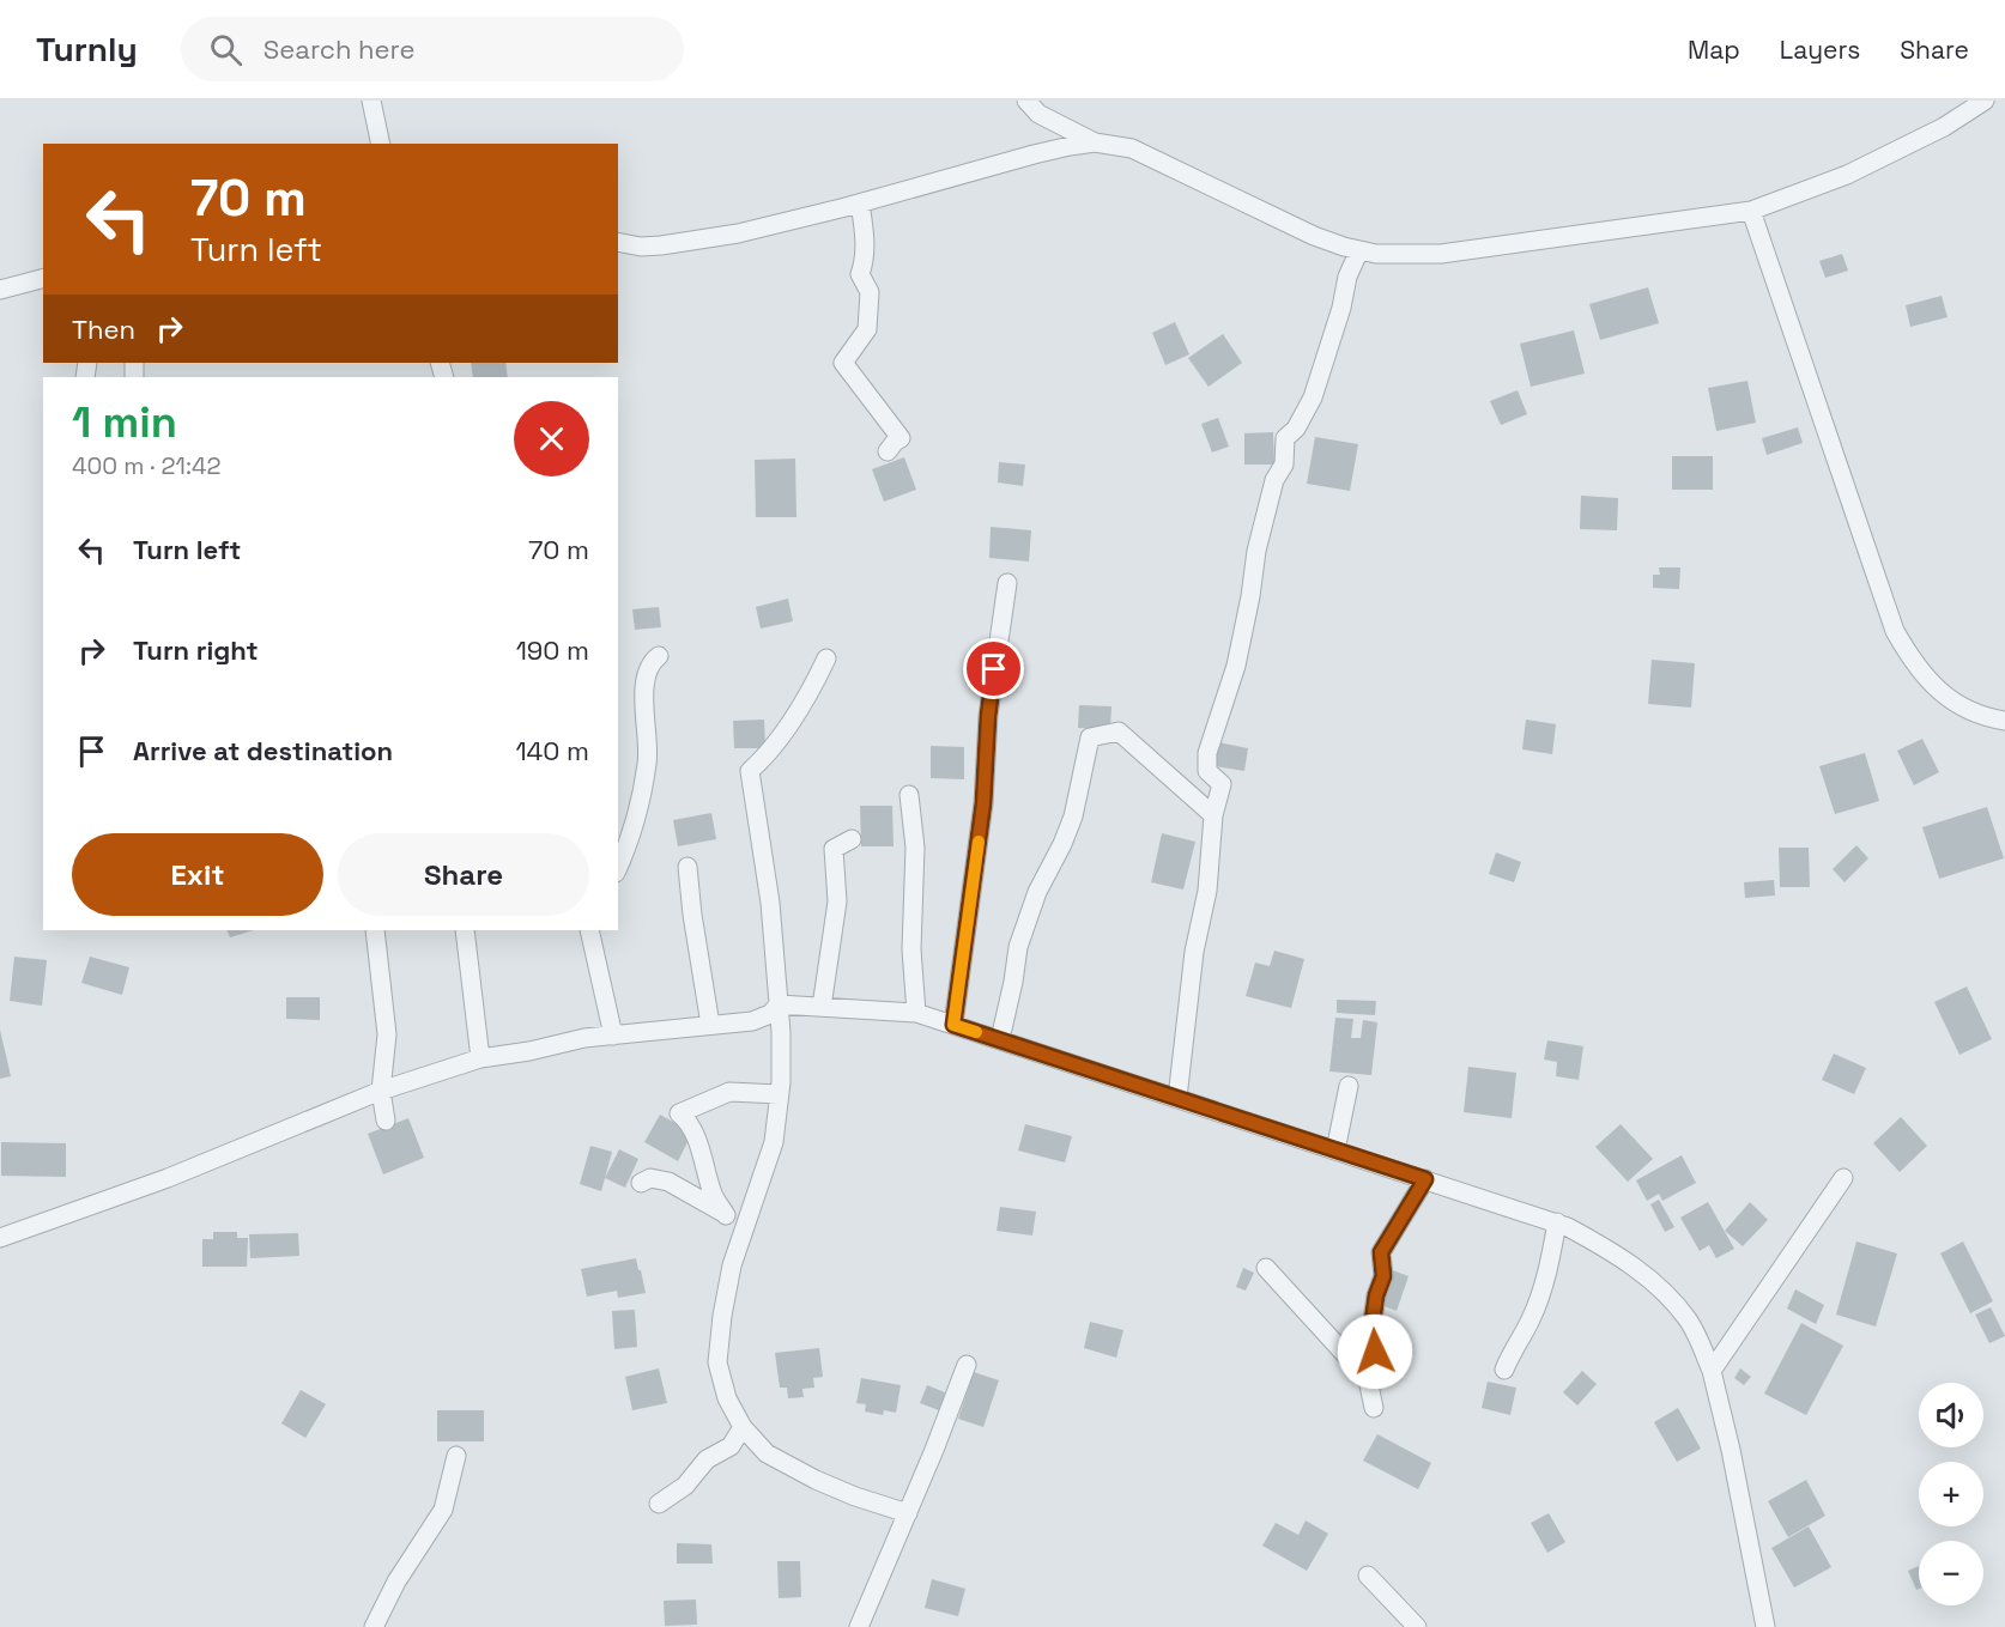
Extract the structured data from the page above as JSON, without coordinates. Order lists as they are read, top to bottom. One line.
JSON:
{"page":{"header":"Turnly","search":"Search here","nav":["Map","Layers","Share"],"turn":["70 m","Turn left"],"then":"Then","heading":["1 min","400 m · 21:42"],"list":[{"name":"Turn left","value":"70 m"},{"name":"Turn right","value":"190 m"},{"name":"Arrive at destination","value":"140 m"}],"buttons":["Exit","Share"],"map_buttons":["+","−"]}}
